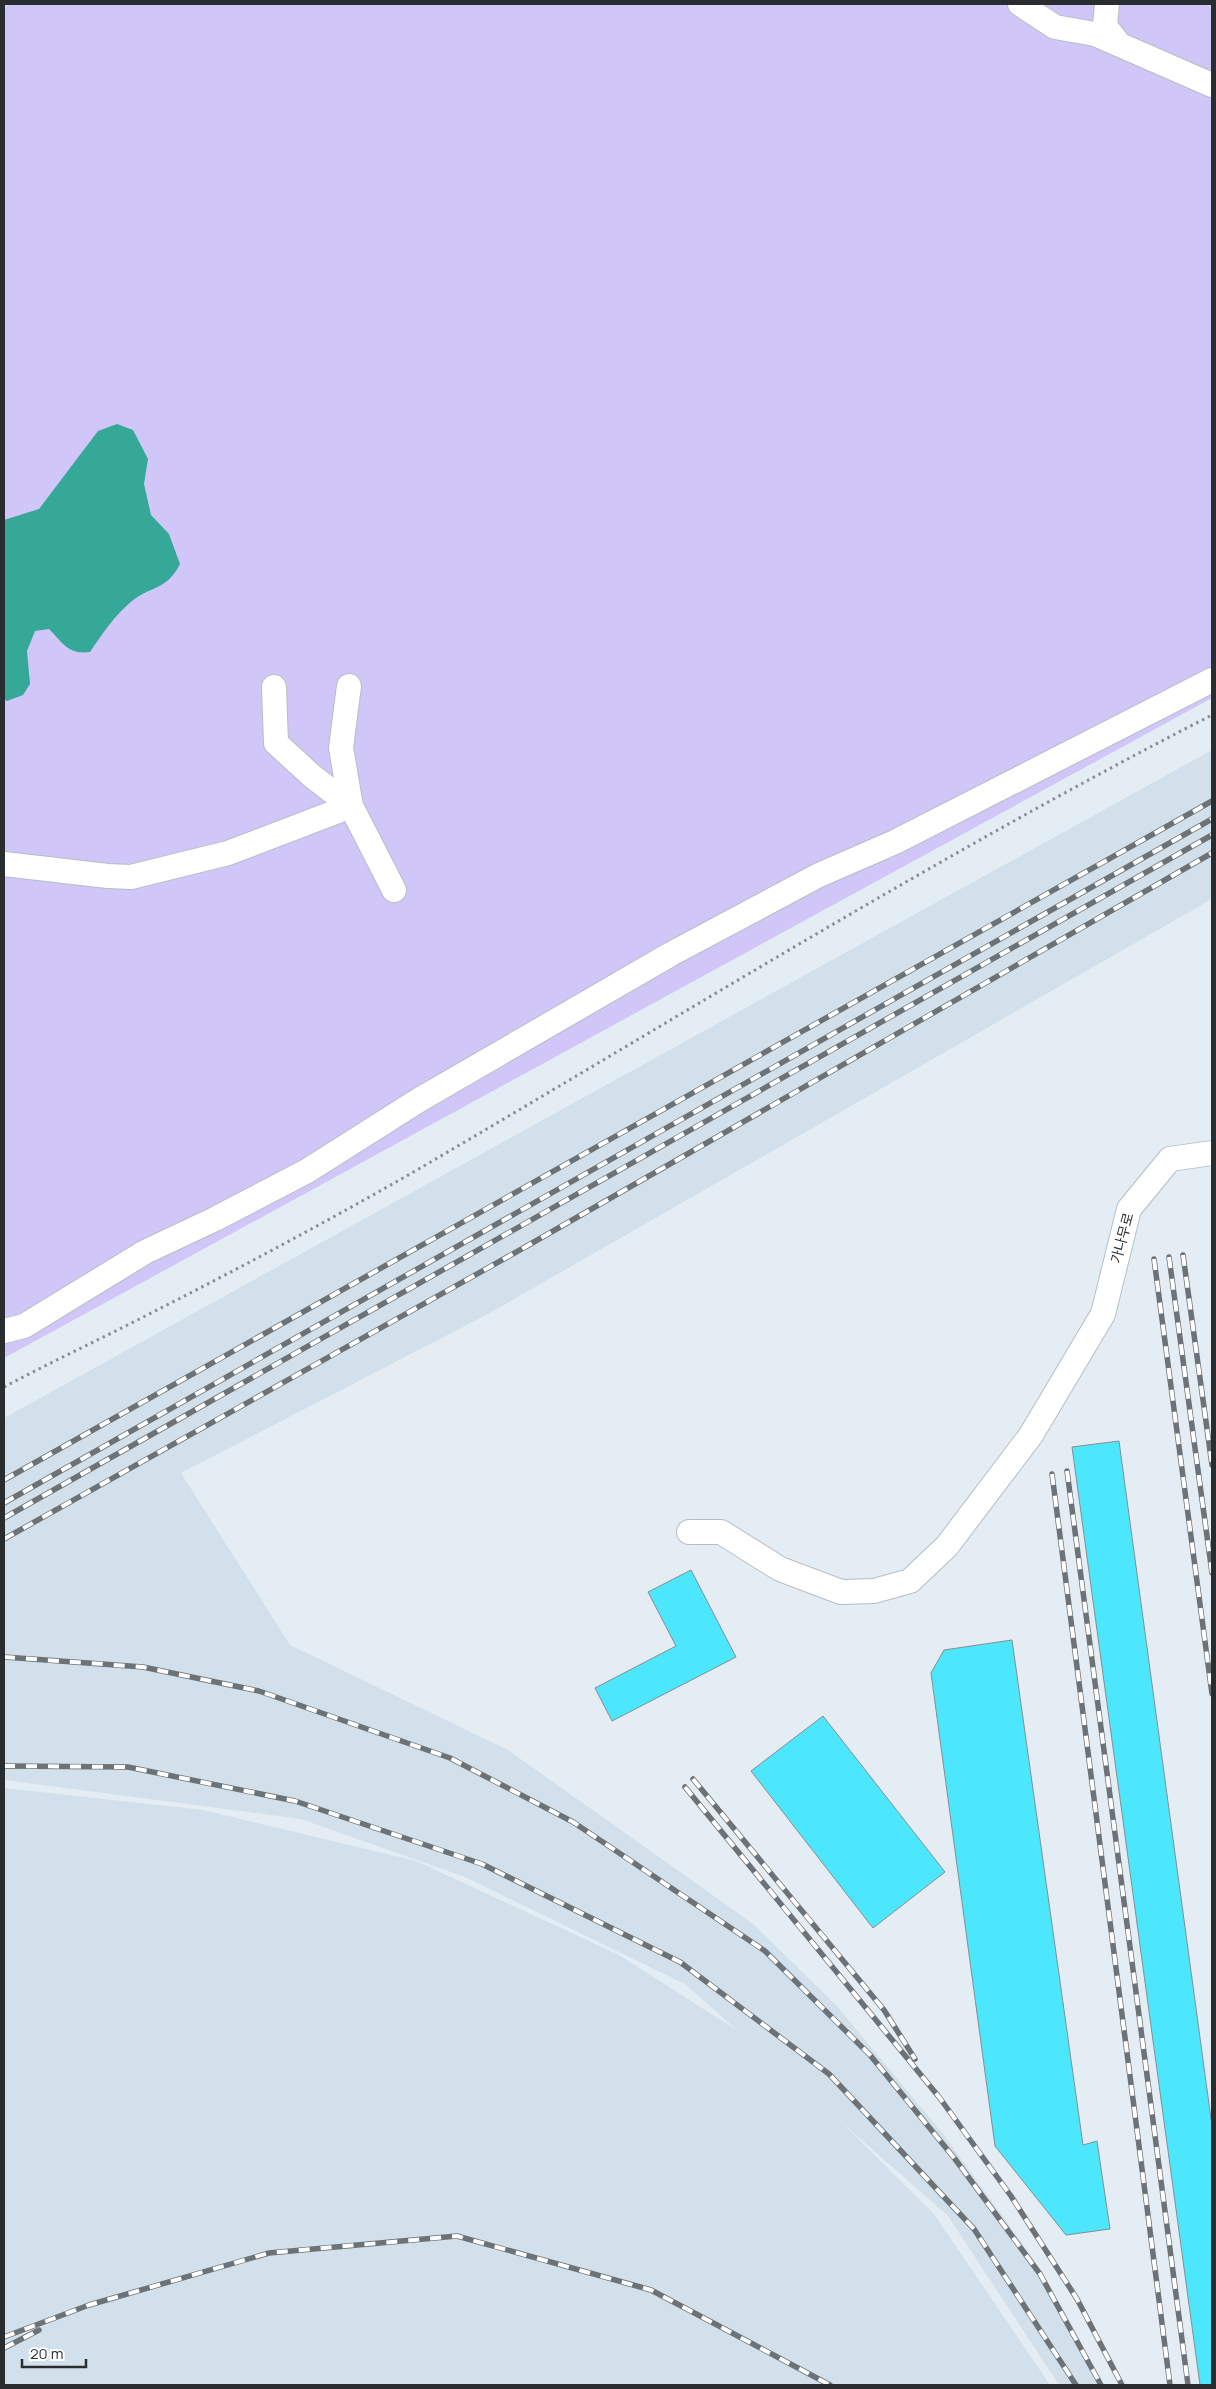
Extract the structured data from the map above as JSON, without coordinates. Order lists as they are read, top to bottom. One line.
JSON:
{"streets":{"street":["가나무로"]},"scale_bar":"20 m"}
